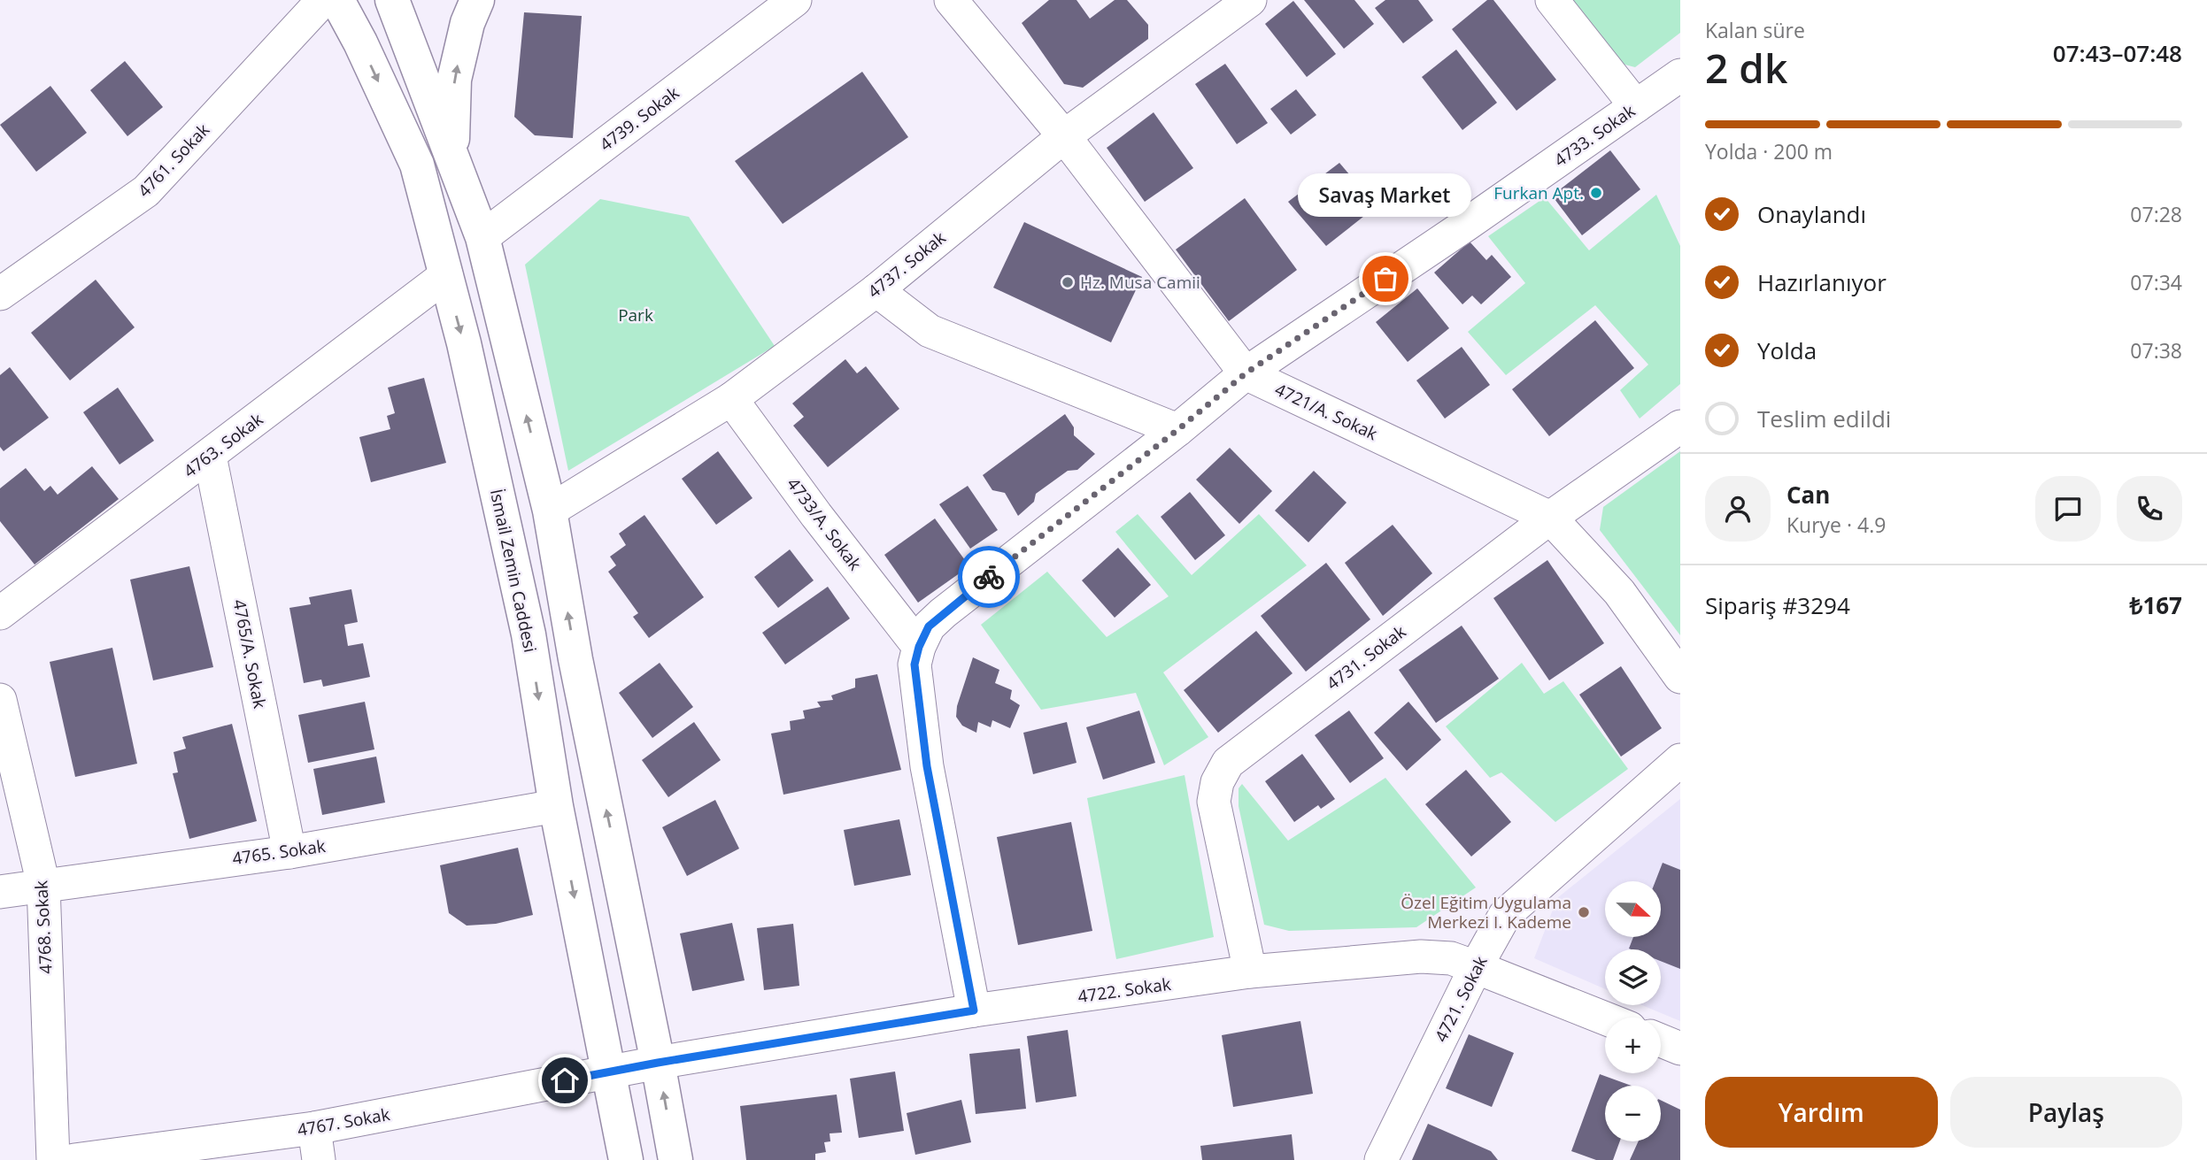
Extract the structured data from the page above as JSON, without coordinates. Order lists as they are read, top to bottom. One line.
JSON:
{"streets":{"main road":["İsmail Zemin Caddesi"],"street":["4739. Sokak","4733. Sokak","4761. Sokak","4737. Sokak","4721/A. Sokak","4763. Sokak","4733/A. Sokak","4765/A. Sokak","4731. Sokak","4765. Sokak","4768. Sokak","4722. Sokak","4721. Sokak","4767. Sokak"]},"crossings":[["4733. Sokak","4721/A. Sokak"],["4733. Sokak","4733/A. Sokak"],["4733. Sokak","4722. Sokak"],["4737. Sokak","4721/A. Sokak"],["4737. Sokak","4733/A. Sokak"],["4721/A. Sokak","4731. Sokak"],["4763. Sokak","İsmail Zemin Caddesi"],["4763. Sokak","4765/A. Sokak"],["İsmail Zemin Caddesi","4765. Sokak"],["İsmail Zemin Caddesi","4722. Sokak"],["İsmail Zemin Caddesi","4767. Sokak"],["4765/A. Sokak","4765. Sokak"],["4731. Sokak","4722. Sokak"],["4765. Sokak","4768. Sokak"],["4722. Sokak","4721. Sokak"],["4722. Sokak","4767. Sokak"]],"parks":["Park"],"places":["Furkan Apt.","Savaş Market","Hz. Musa Camii","Özel Eğitim Uygulama Merkezi I. Kademe"],"north":"right","page":{"heading":["2 dk","Kalan süre","07:43–07:48"],"panel":["Can","Kurye · 4.9","Sipariş #3294","₺167"],"bar":"Yolda · 200 m","bubble":"Savaş Market","list":[["Onaylandı","07:28"],["Hazırlanıyor","07:34"],["Yolda","07:38"],"Teslim edildi"],"map_buttons":["+","−"],"buttons":["Yardım","Paylaş"]}}
